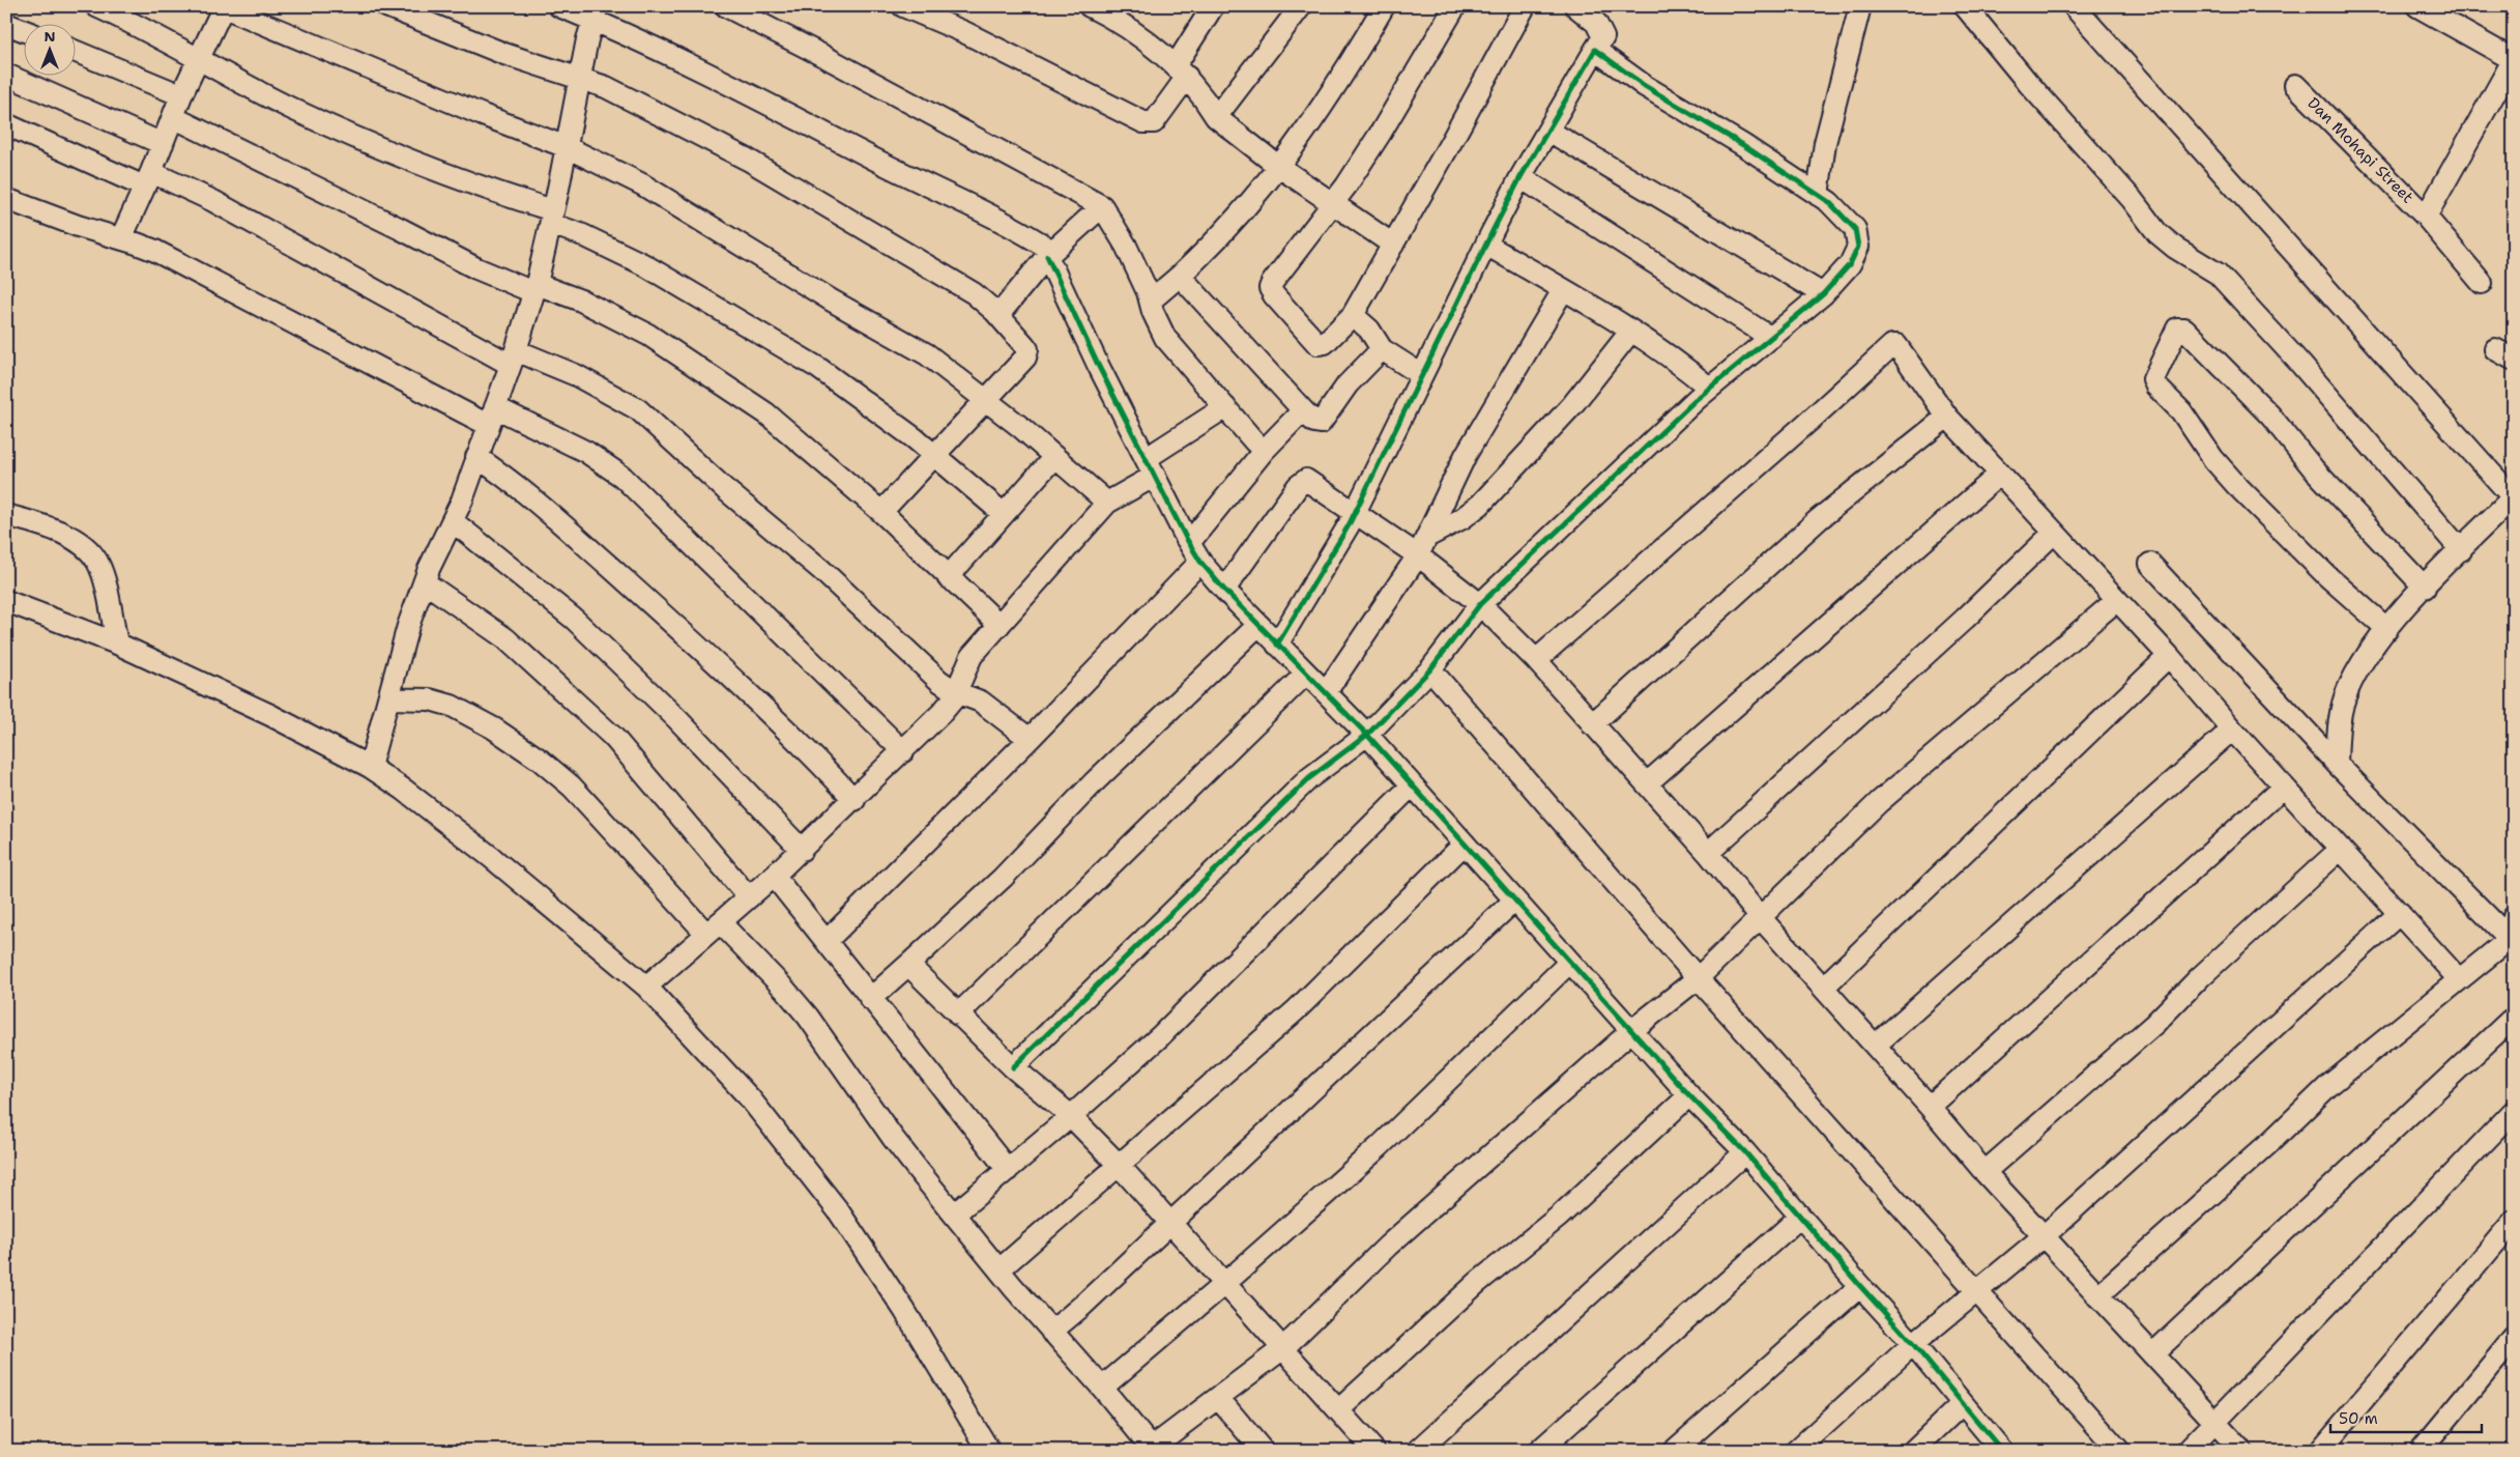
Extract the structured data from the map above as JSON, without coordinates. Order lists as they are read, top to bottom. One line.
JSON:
{"streets":{"street":["Dan Mohapi Street"]},"scale_bar":"50 m","north":"top"}
